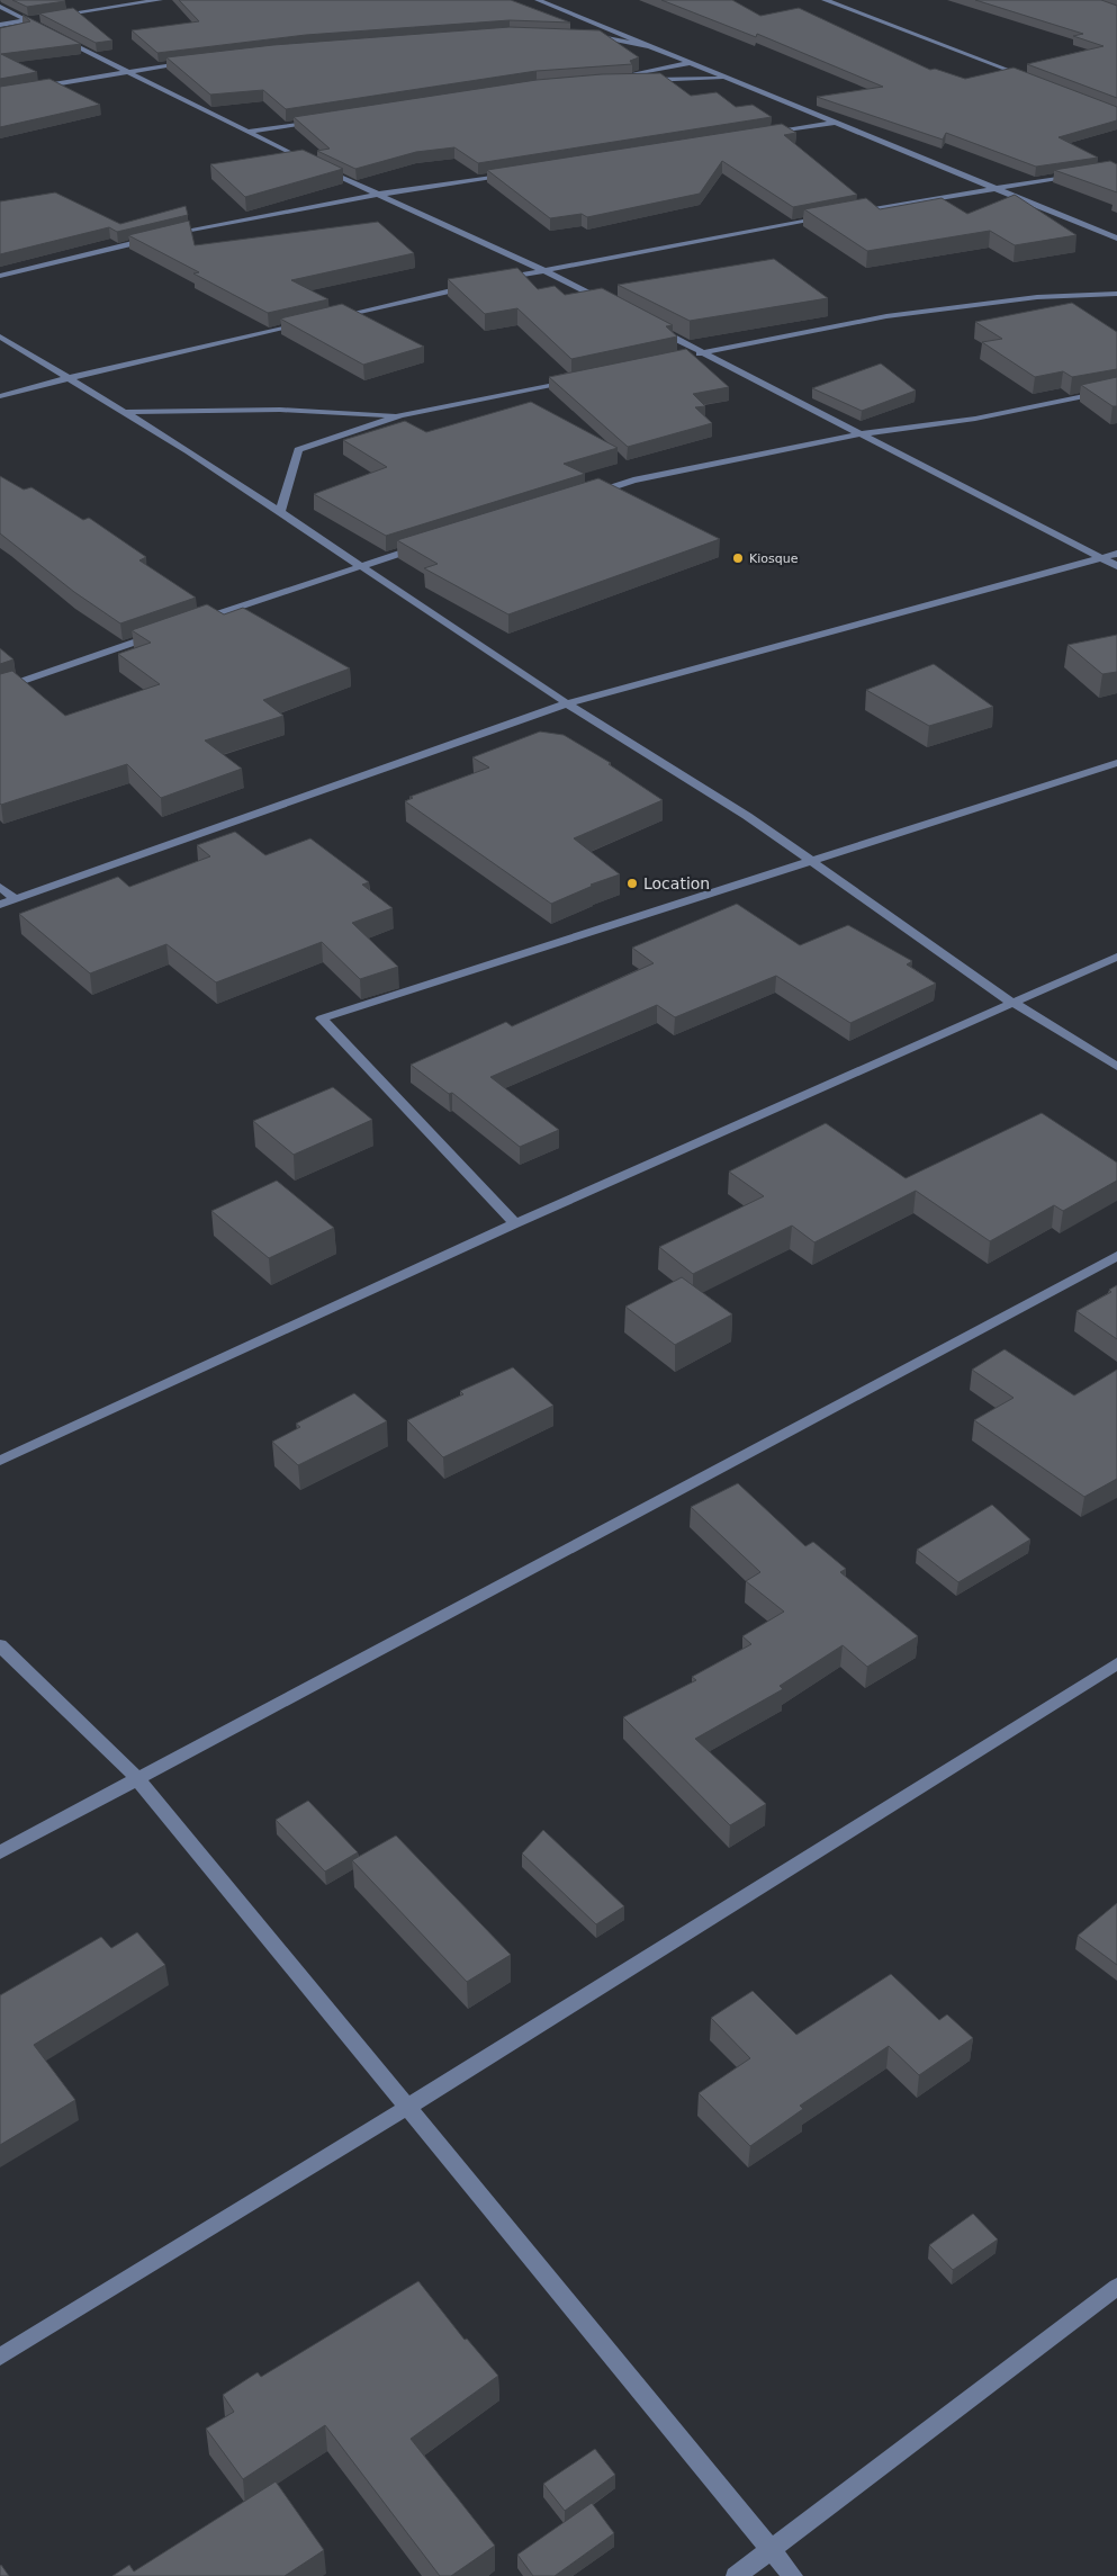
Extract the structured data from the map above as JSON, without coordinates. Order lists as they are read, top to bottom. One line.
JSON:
{"places":["Kiosque","Location"]}
